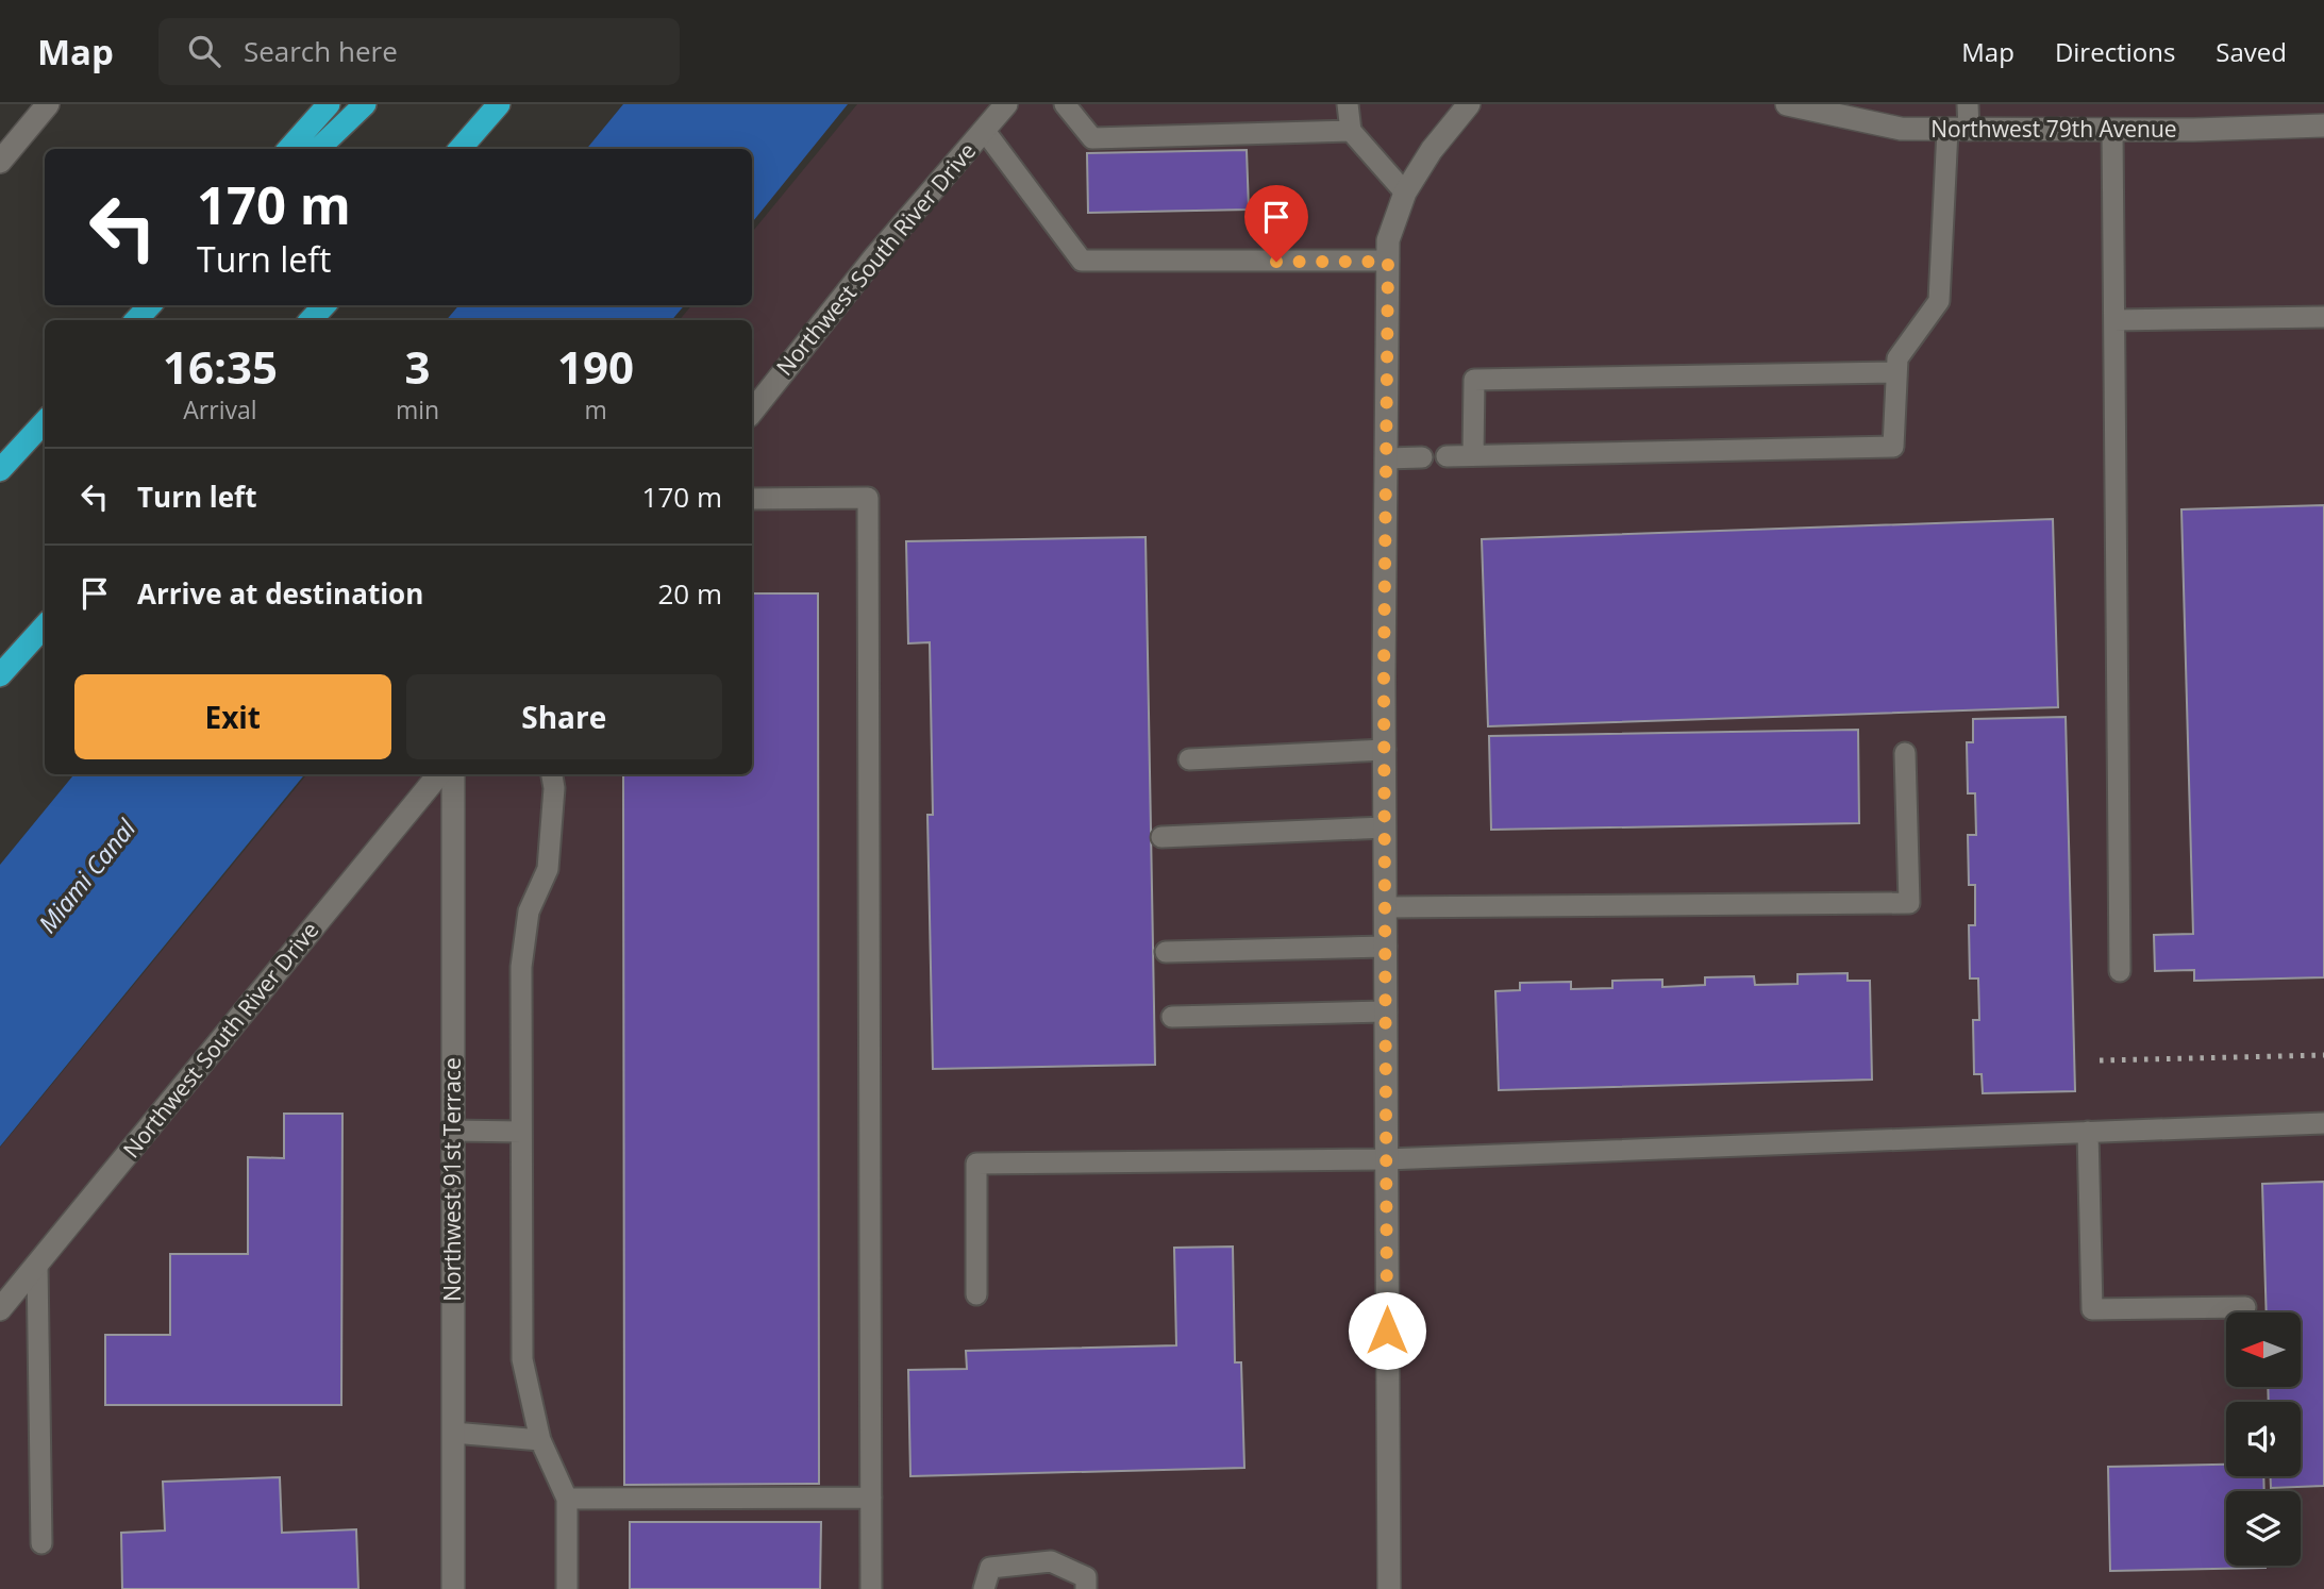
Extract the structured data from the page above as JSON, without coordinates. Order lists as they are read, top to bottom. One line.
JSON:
{"streets":{"street":["Northwest 79th Avenue","Northwest South River Drive","Northwest 91st Terrace"]},"water":["Miami Canal"],"north":"left","page":{"header":"Map","search":"Search here","nav":["Map","Directions","Saved"],"turn":["170 m","Turn left"],"eta":["16:35","Arrival","3","min","190","m"],"list":[{"name":"Turn left","value":"170 m"},{"name":"Arrive at destination","value":"20 m"}],"buttons":["Exit","Share"]}}
